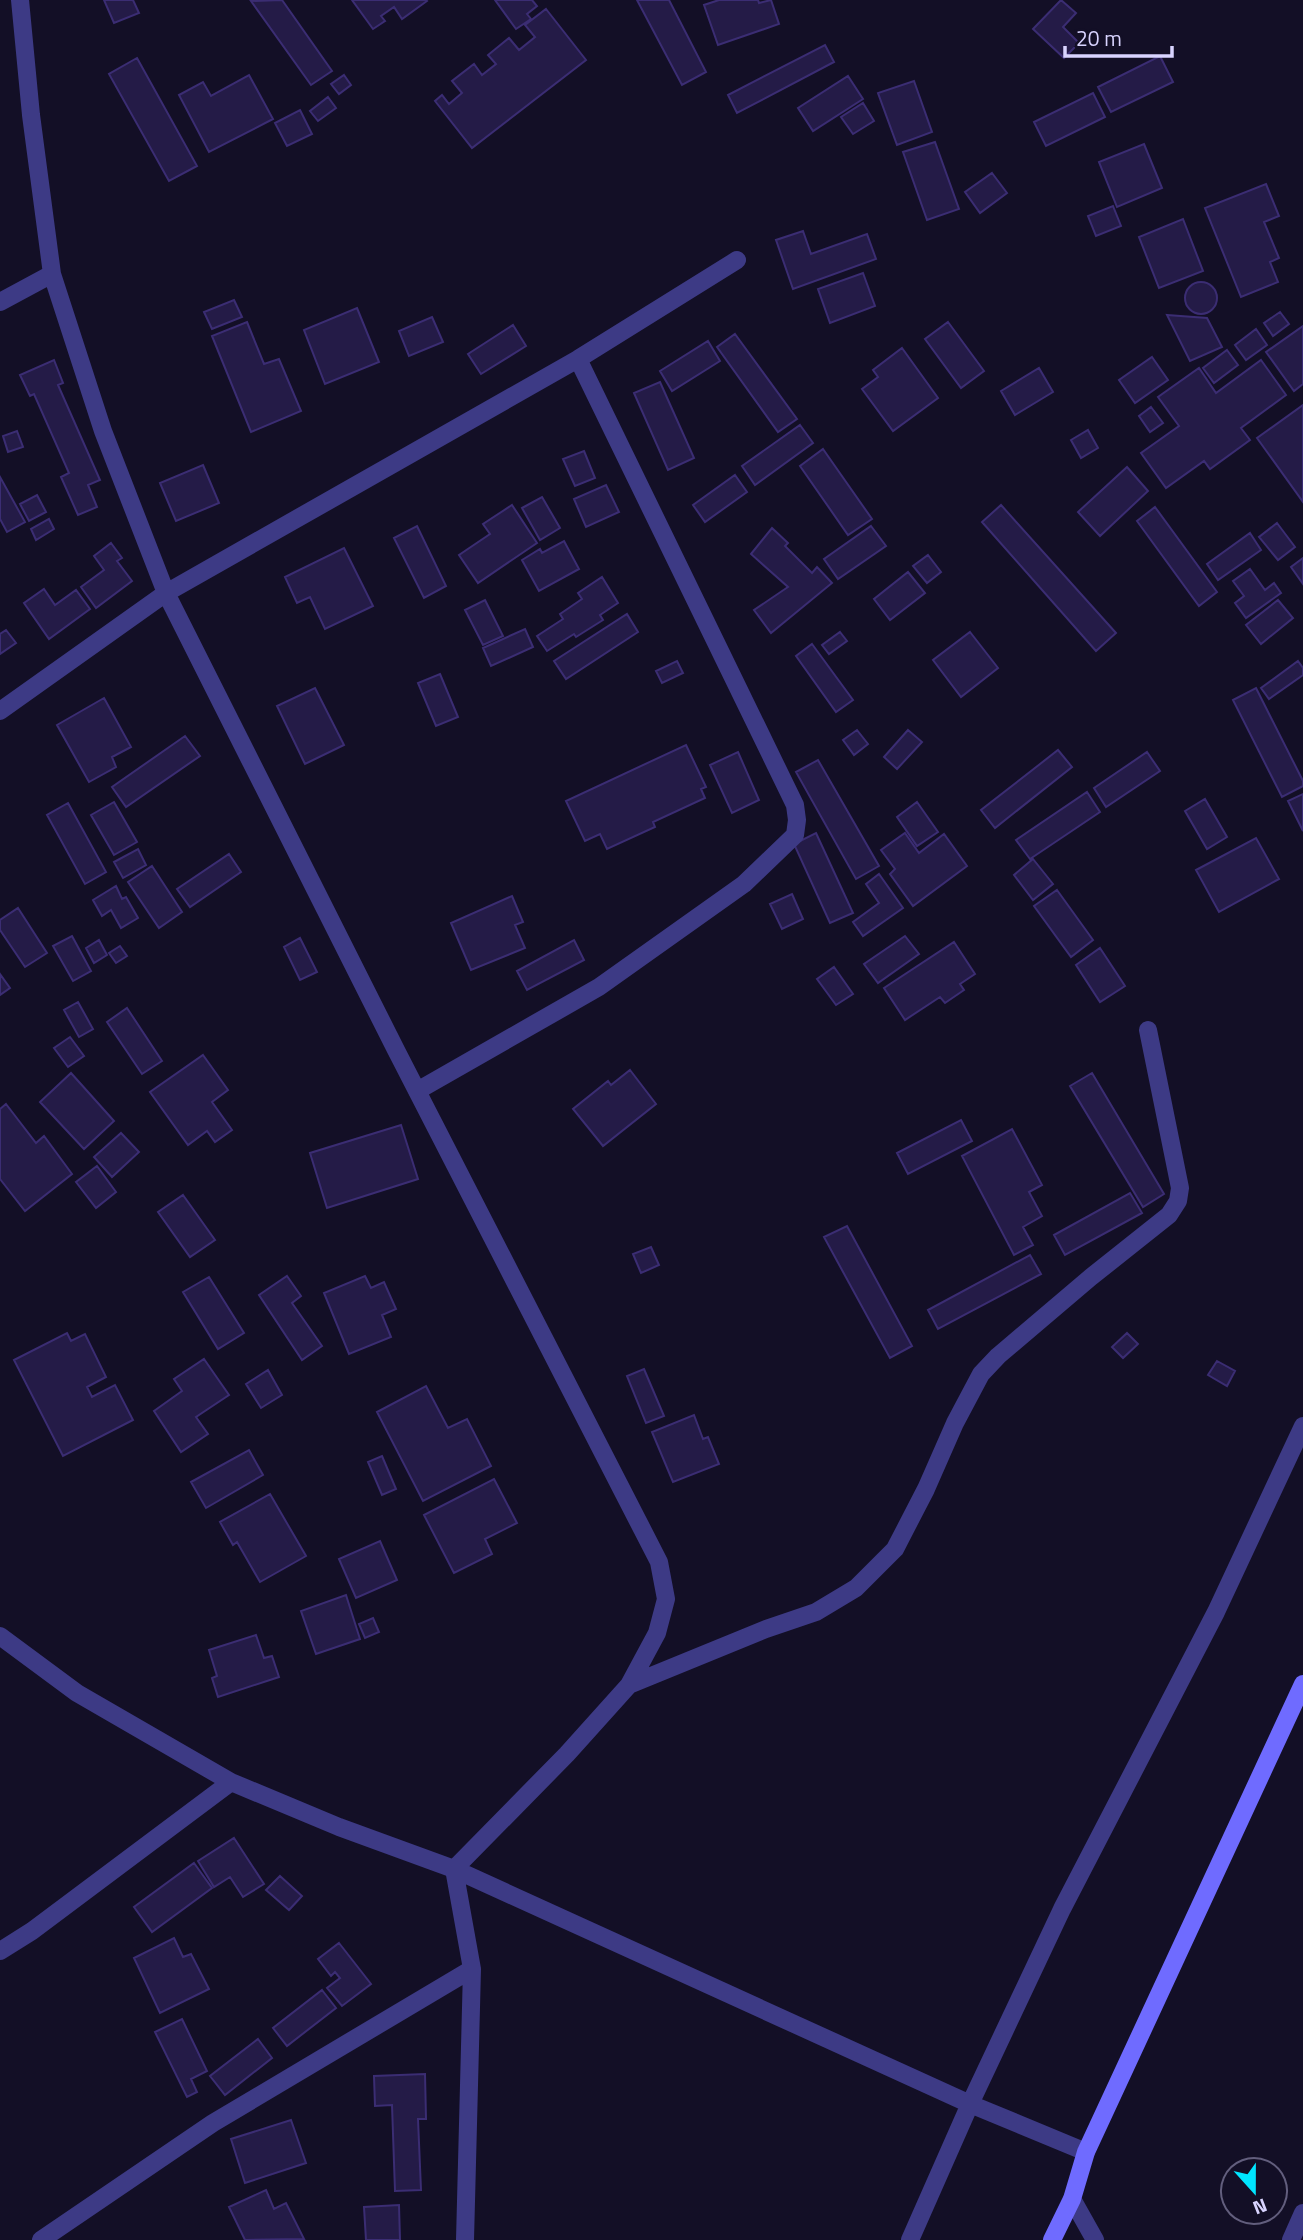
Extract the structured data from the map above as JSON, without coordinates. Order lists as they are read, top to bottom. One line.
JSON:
{"scale_bar":"20 m","north":"bottom"}
